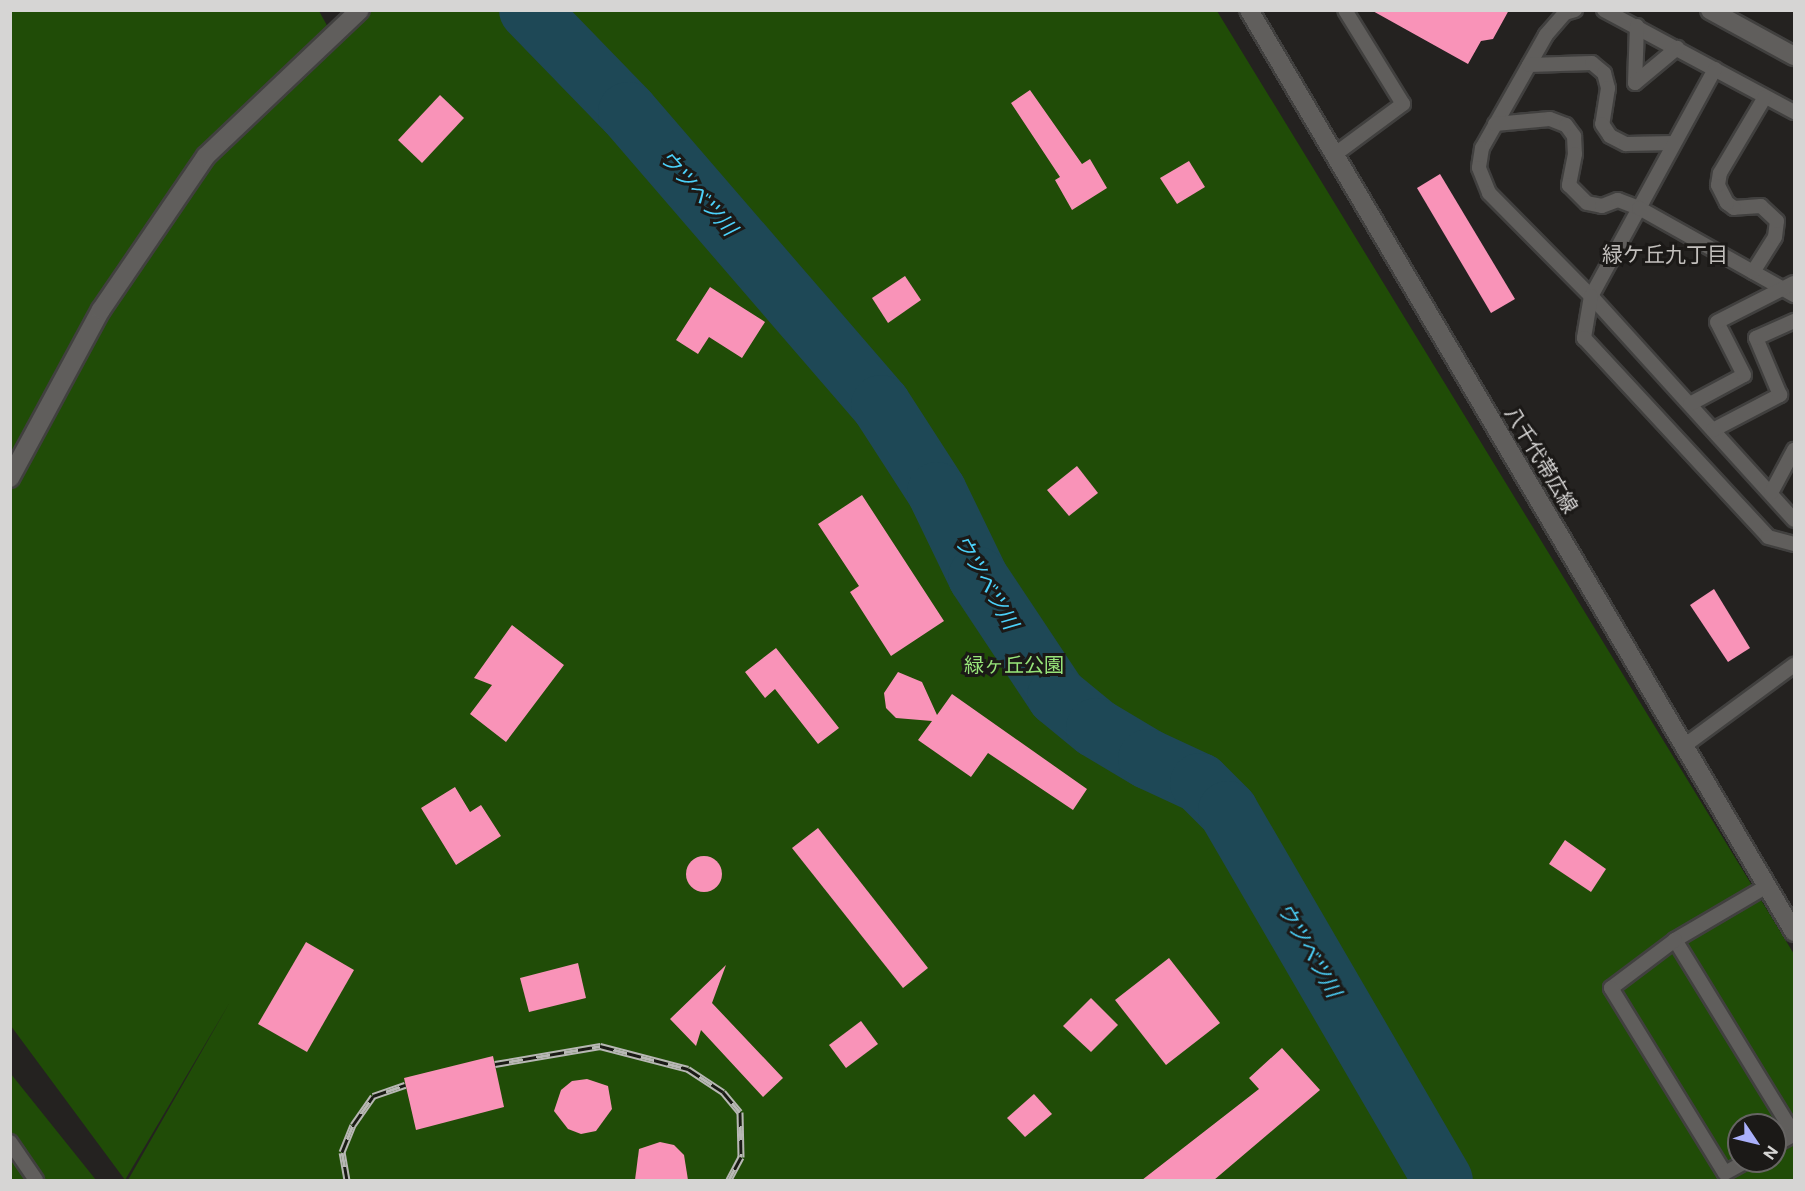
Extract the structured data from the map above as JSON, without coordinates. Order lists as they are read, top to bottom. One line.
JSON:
{"streets":{"main road":["八千代帯広線"]},"districts":["緑ケ丘九丁目"],"water":["ウツベツ川"],"parks":["緑ヶ丘公園"],"north":"bottom right"}
